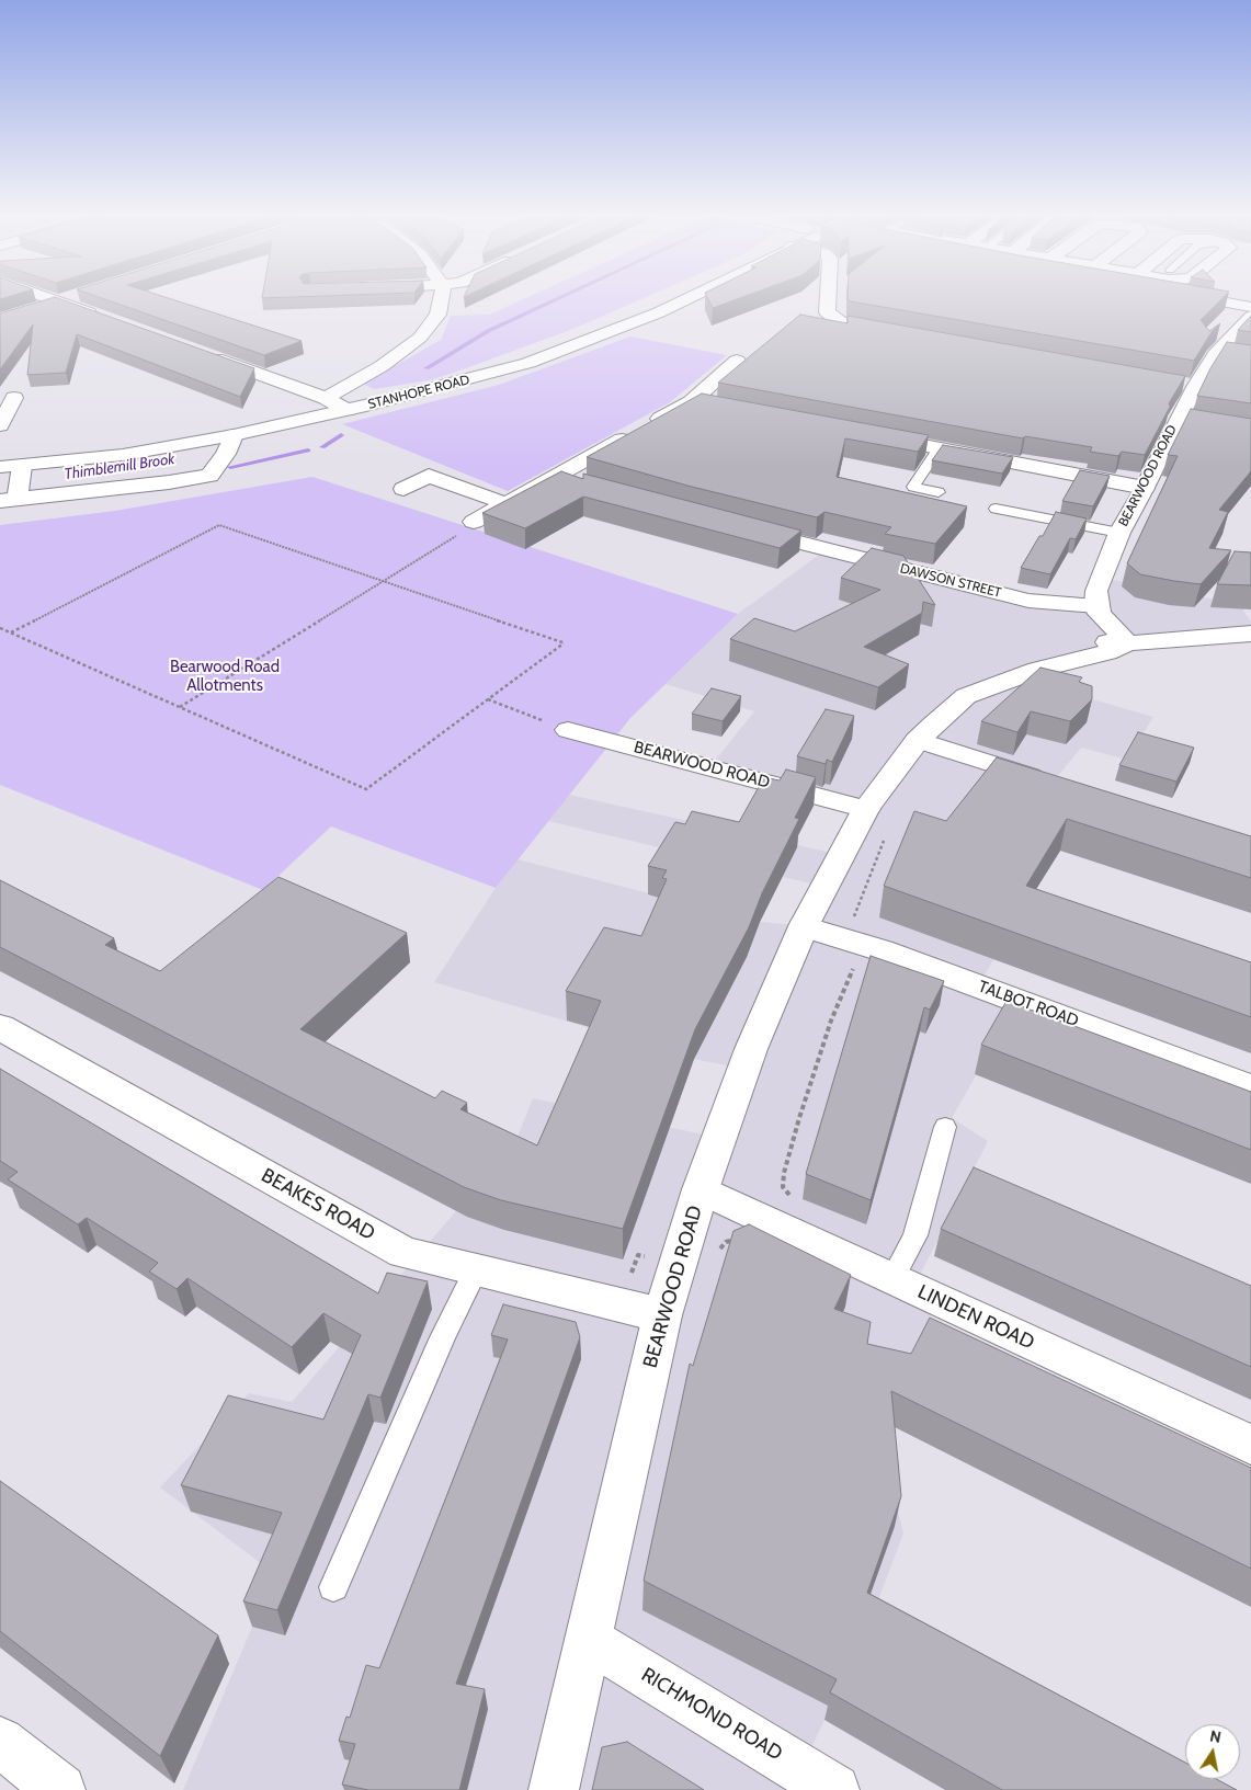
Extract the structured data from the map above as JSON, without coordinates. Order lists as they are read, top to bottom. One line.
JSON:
{"streets":{"street":["STANHOPE ROAD","BEARWOOD ROAD","DAWSON STREET","TALBOT ROAD","BEAKES ROAD","LINDEN ROAD","RICHMOND ROAD"]},"crossings":[["BEARWOOD ROAD","DAWSON STREET"],["BEARWOOD ROAD","TALBOT ROAD"],["BEARWOOD ROAD","BEAKES ROAD"],["BEARWOOD ROAD","LINDEN ROAD"],["BEARWOOD ROAD","RICHMOND ROAD"]],"water":["Thimblemill Brook"],"parks":["Bearwood Road Allotments"],"north":"top"}
